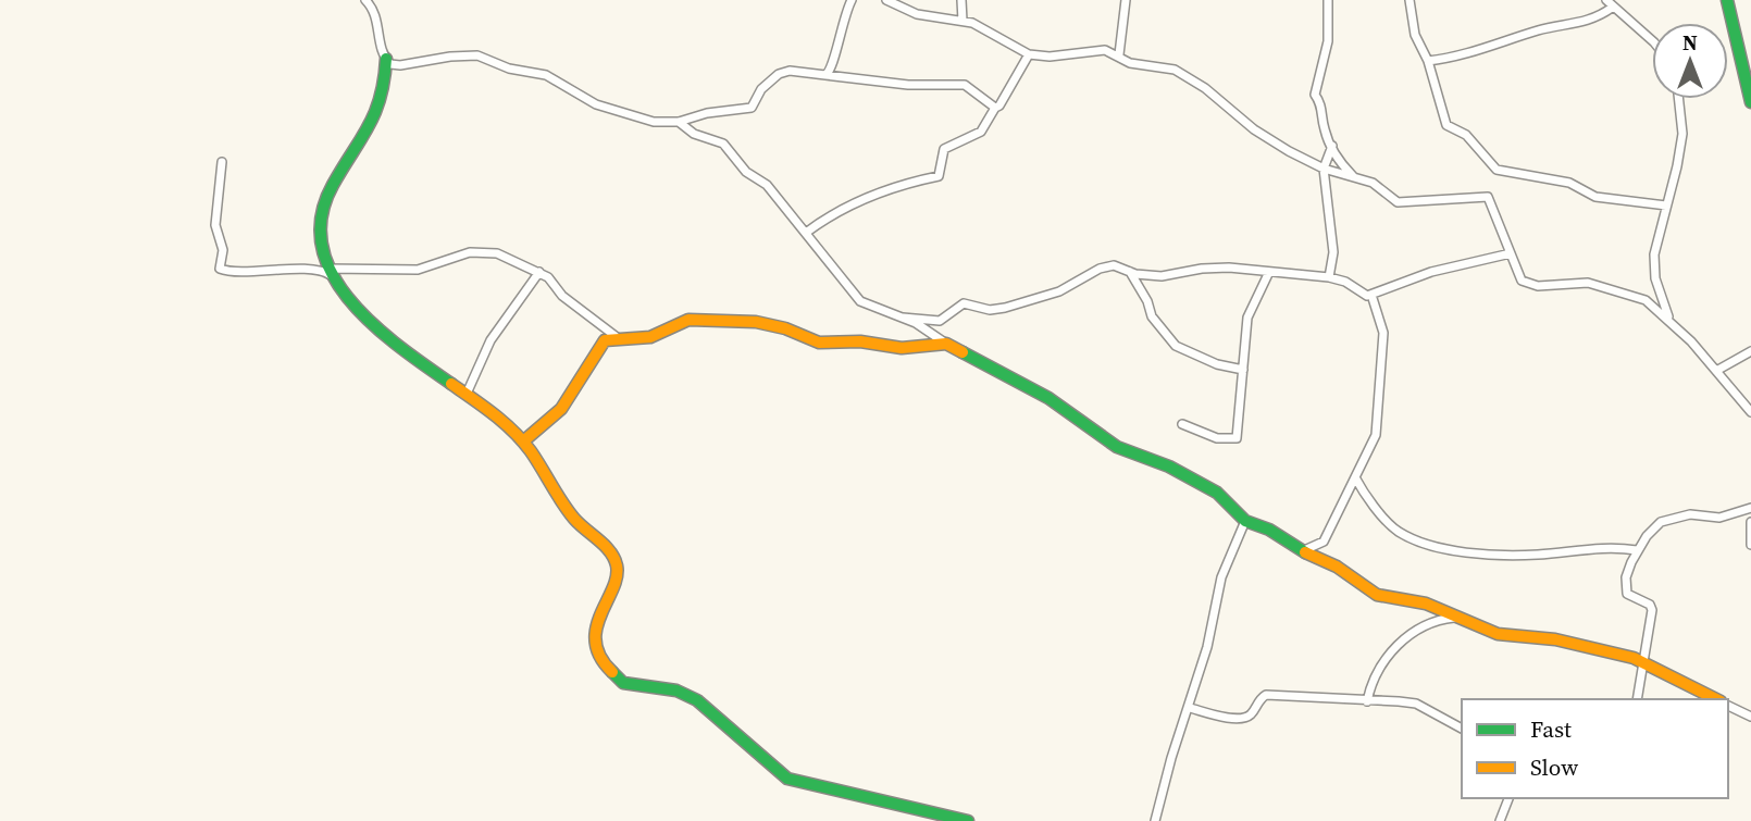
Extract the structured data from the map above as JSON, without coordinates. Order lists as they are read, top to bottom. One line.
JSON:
{"legend":["Fast","Slow"],"north":"top"}
